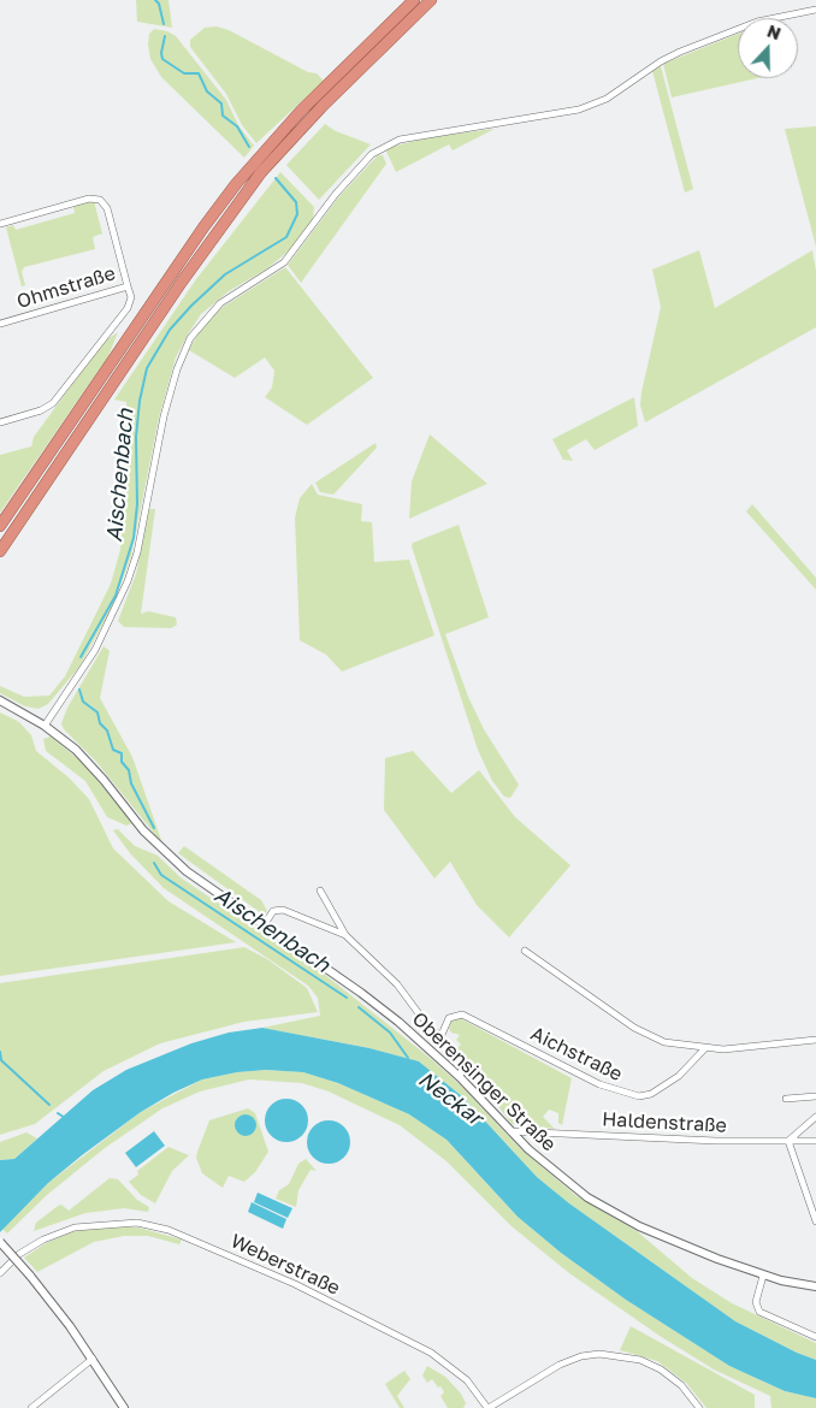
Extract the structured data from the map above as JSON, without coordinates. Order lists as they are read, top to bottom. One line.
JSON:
{"streets":{"street":["Ohmstraße","Aichstraße","Oberensinger Straße","Haldenstraße","Weberstraße"]},"crossings":[["Oberensinger Straße","Haldenstraße"]],"water":["Aischenbach","Neckar"],"north":"top"}
